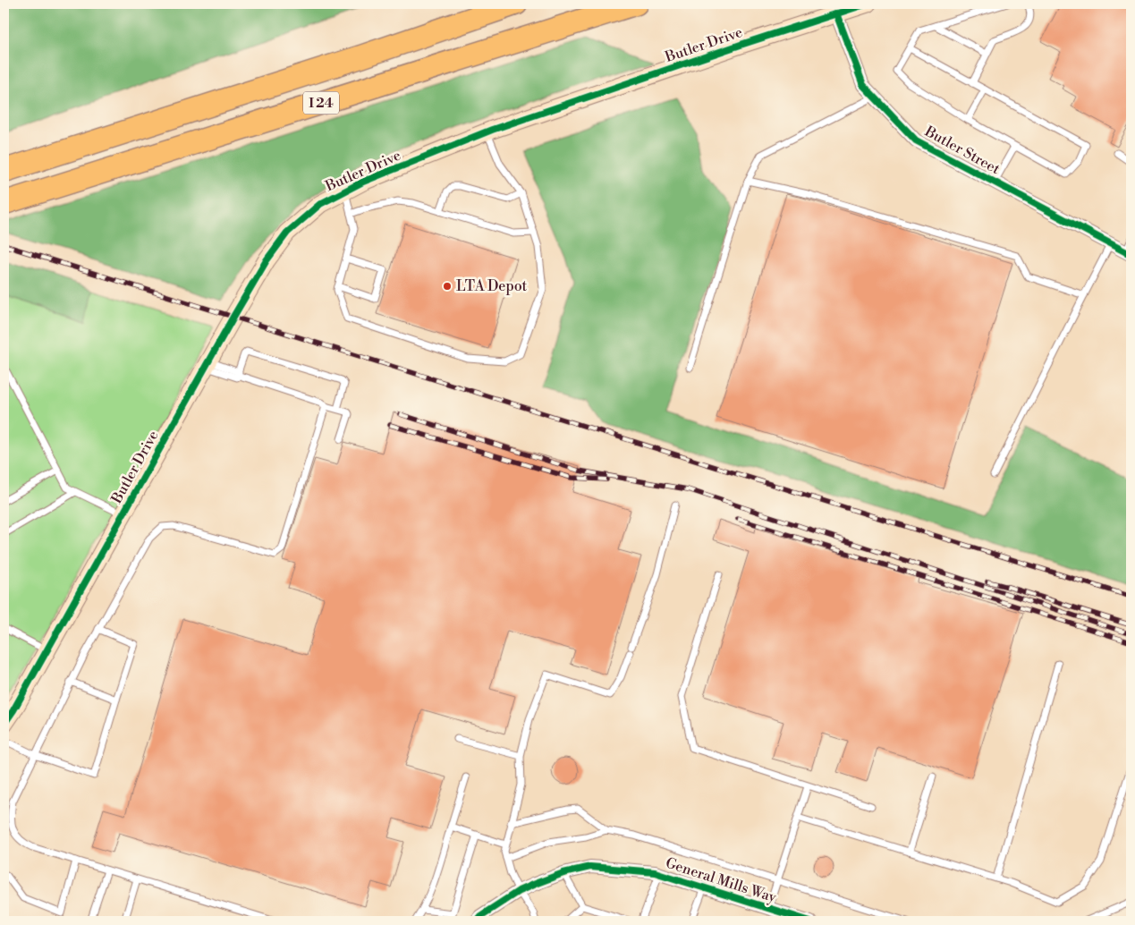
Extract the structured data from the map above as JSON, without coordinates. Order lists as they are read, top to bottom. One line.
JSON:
{"streets":{"highway":["I 24"],"street":["Butler Drive","Butler Street","General Mills Way"]},"crossings":[["Butler Drive","Butler Street"]],"places":["LTA Depot"]}
